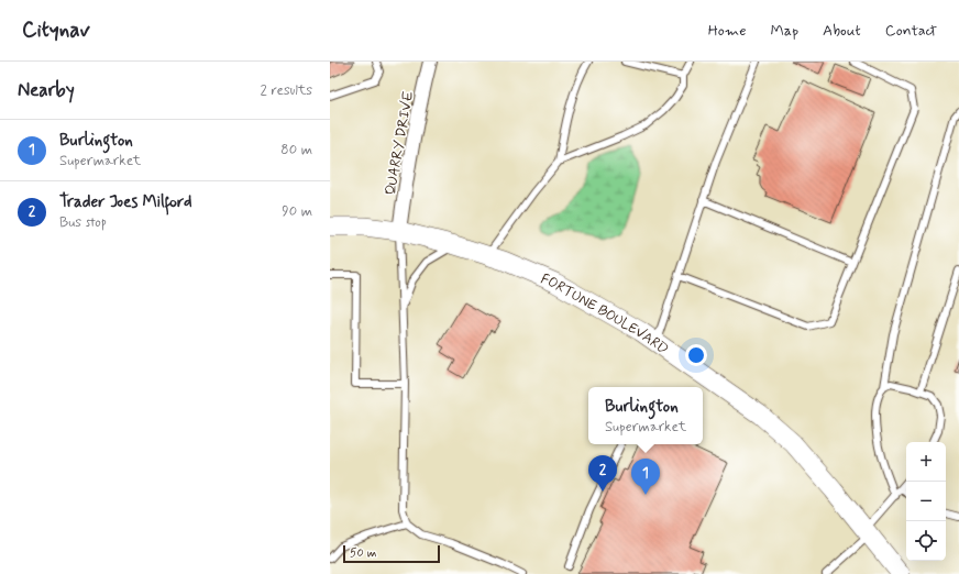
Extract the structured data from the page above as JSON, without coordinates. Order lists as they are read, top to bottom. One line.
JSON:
{"streets":{"main road":["FORTUNE BOULEVARD"],"street":["QUARRY DRIVE"]},"crossings":[["QUARRY DRIVE","FORTUNE BOULEVARD"]],"scale_bar":"50 m","page":{"header":"Citynav","nav":["Home","Map","About","Contact"],"heading":["Nearby","2 results"],"list":[{"mark":"1","name":"Burlington","note":"Supermarket","value":"80 m"},{"mark":"2","name":"Trader Joes Milford","note":"Bus stop","value":"90 m"}],"popup":["Burlington","Supermarket"],"map_buttons":["+","−"],"pins":["2","1"],"scale":"50 m"}}
